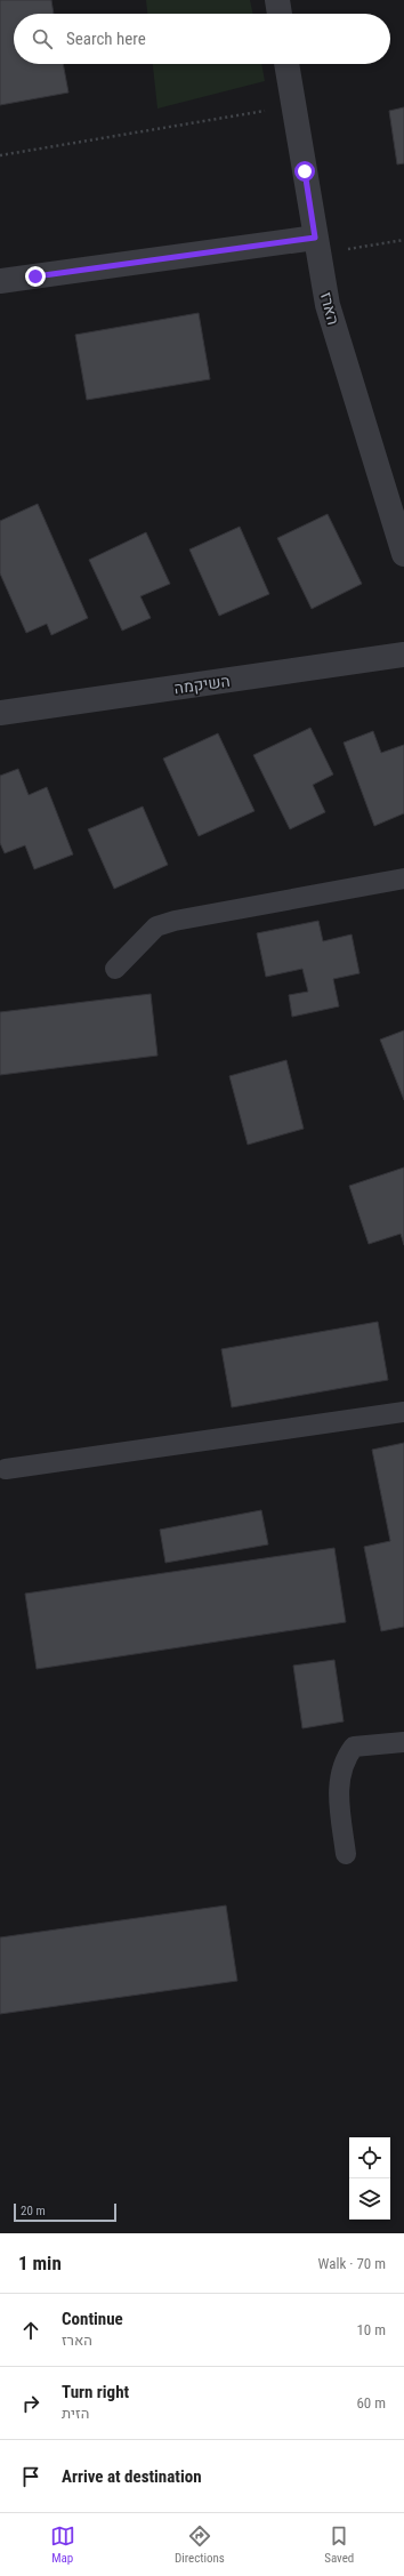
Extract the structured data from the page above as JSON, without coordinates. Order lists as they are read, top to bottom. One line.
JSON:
{"streets":{"street":["הארז","השיקמה"]},"scale_bar":"20 m","page":{"search":"Search here","scale":"20 m","heading":["1 min","Walk · 70 m"],"list":[["Continue","הארז","10 m"],["Turn right","הזית","60 m"],"Arrive at destination"],"nav":["Map","Directions","Saved"]}}
